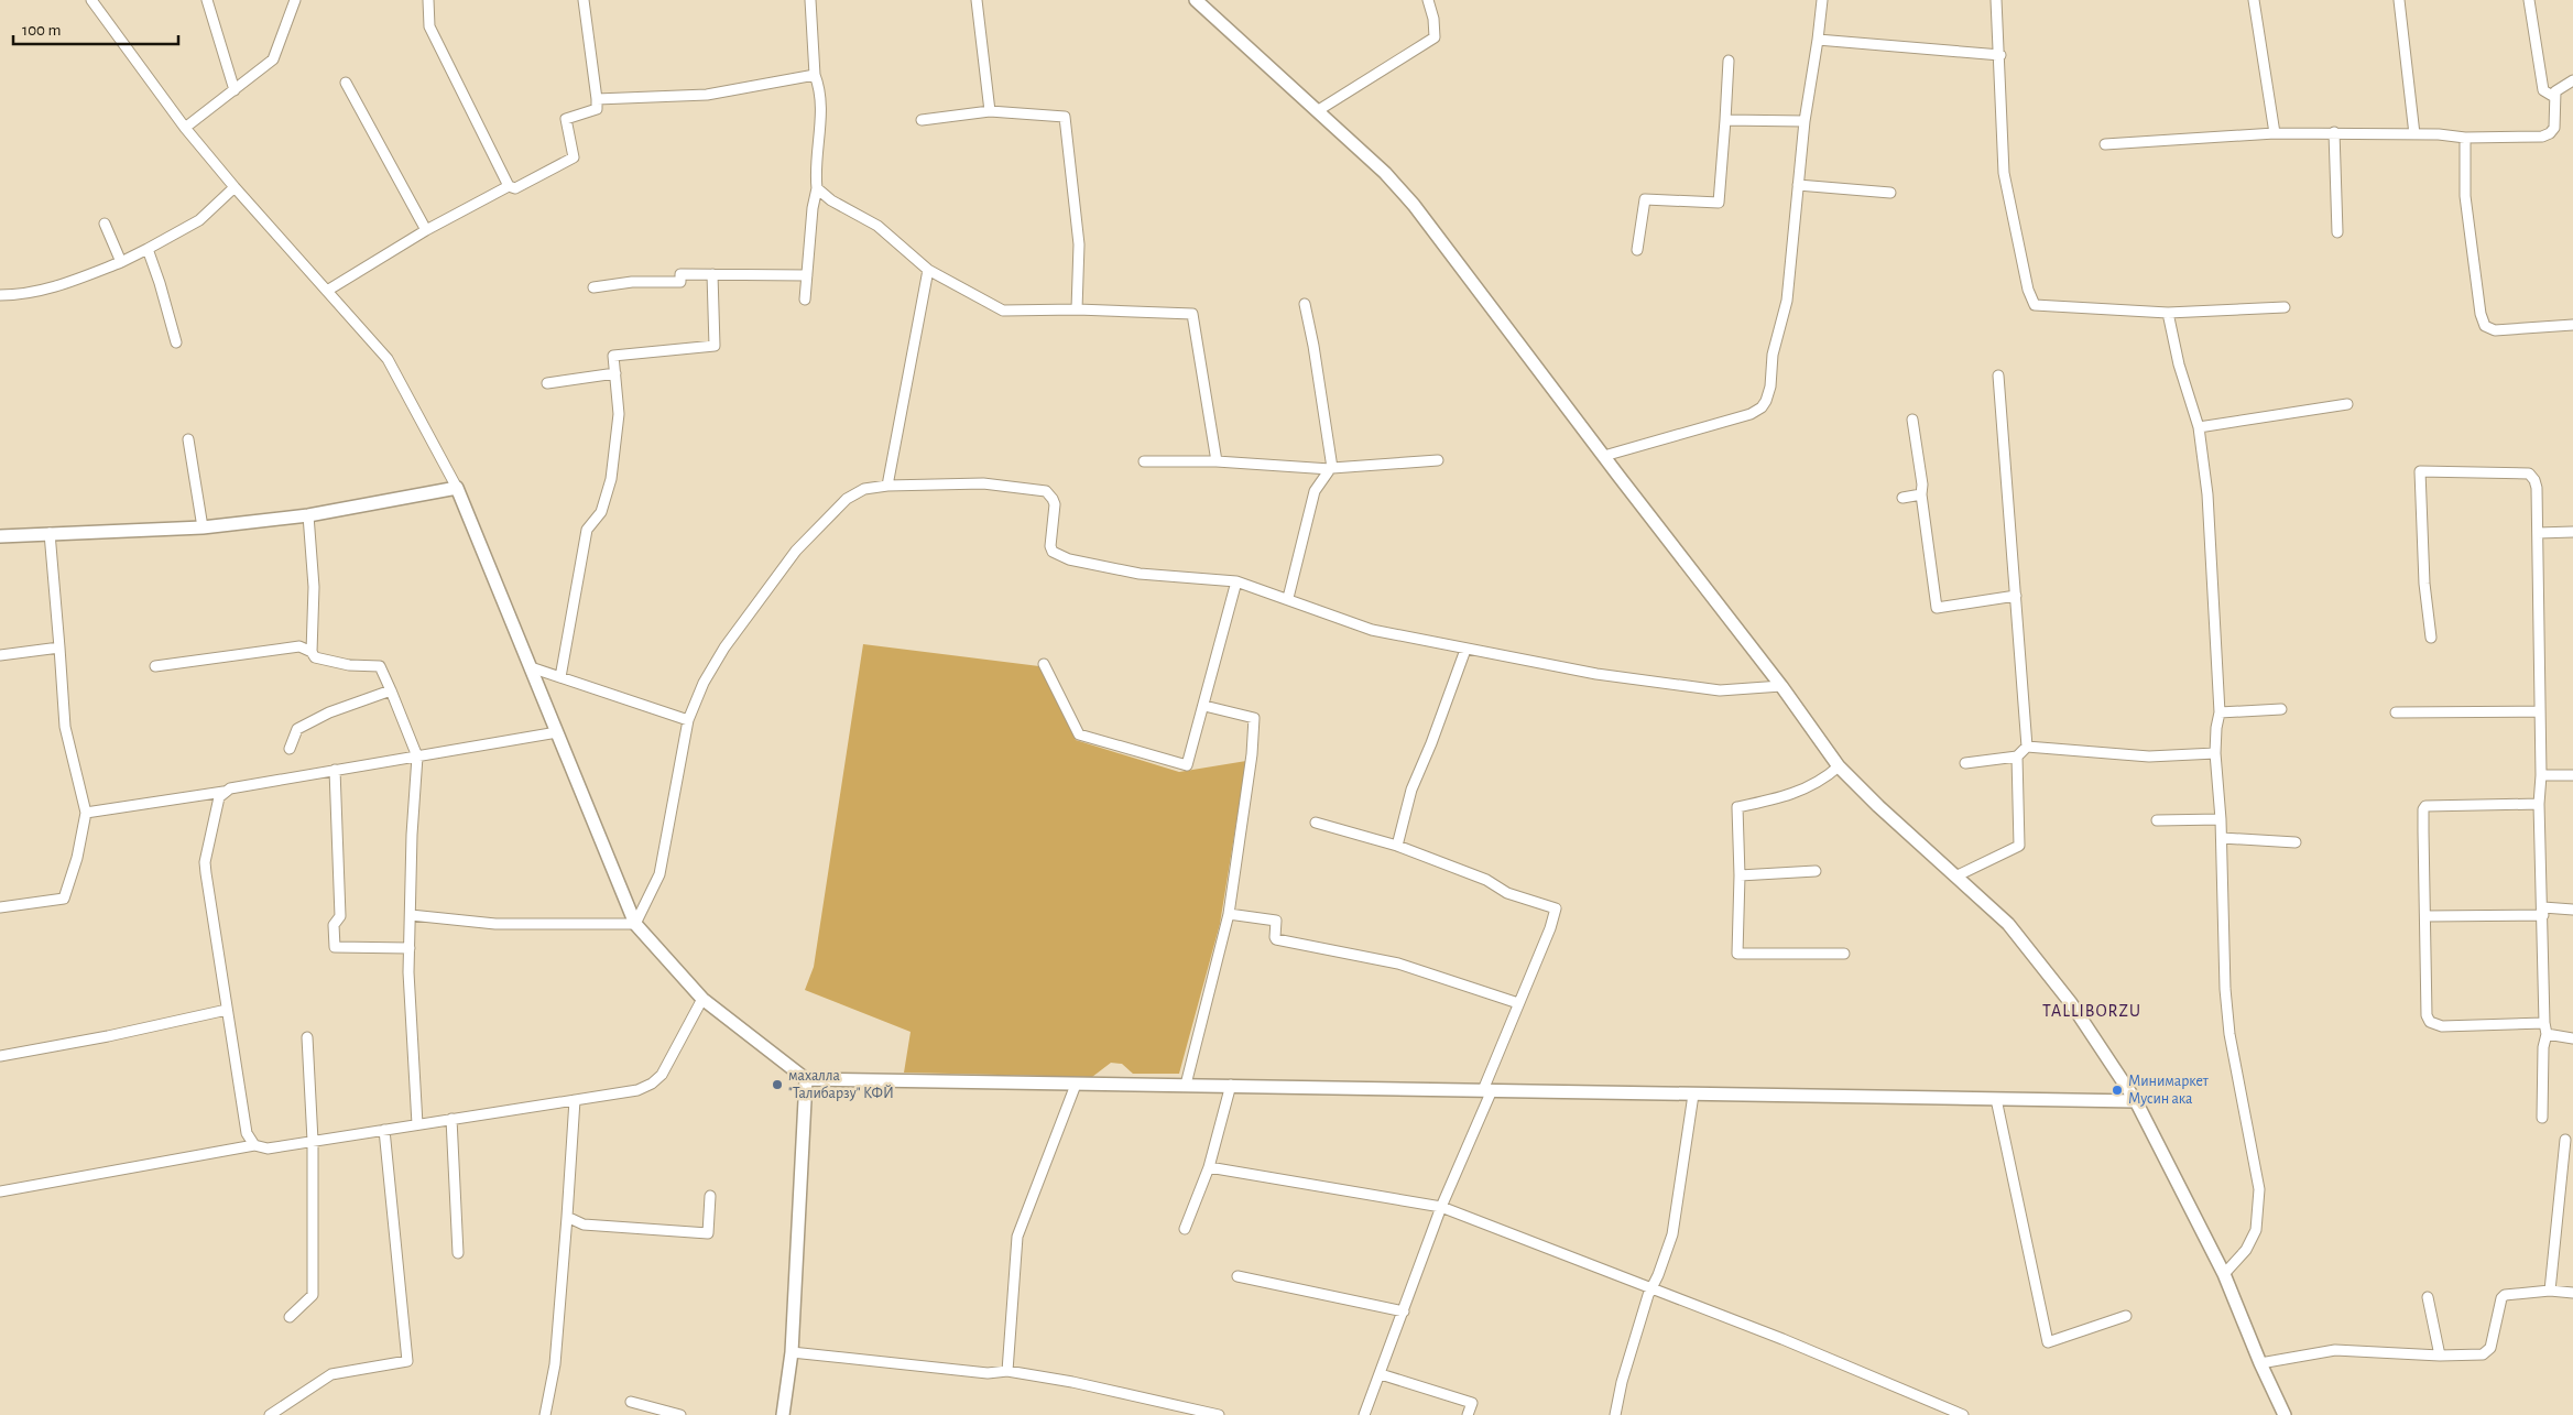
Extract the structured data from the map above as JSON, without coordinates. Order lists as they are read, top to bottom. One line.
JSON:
{"districts":["TALLIBORZU"],"places":["махалла \"Талибарзу\" КФЙ","Минимаркет Мусин ака"],"scale_bar":"100 m"}
